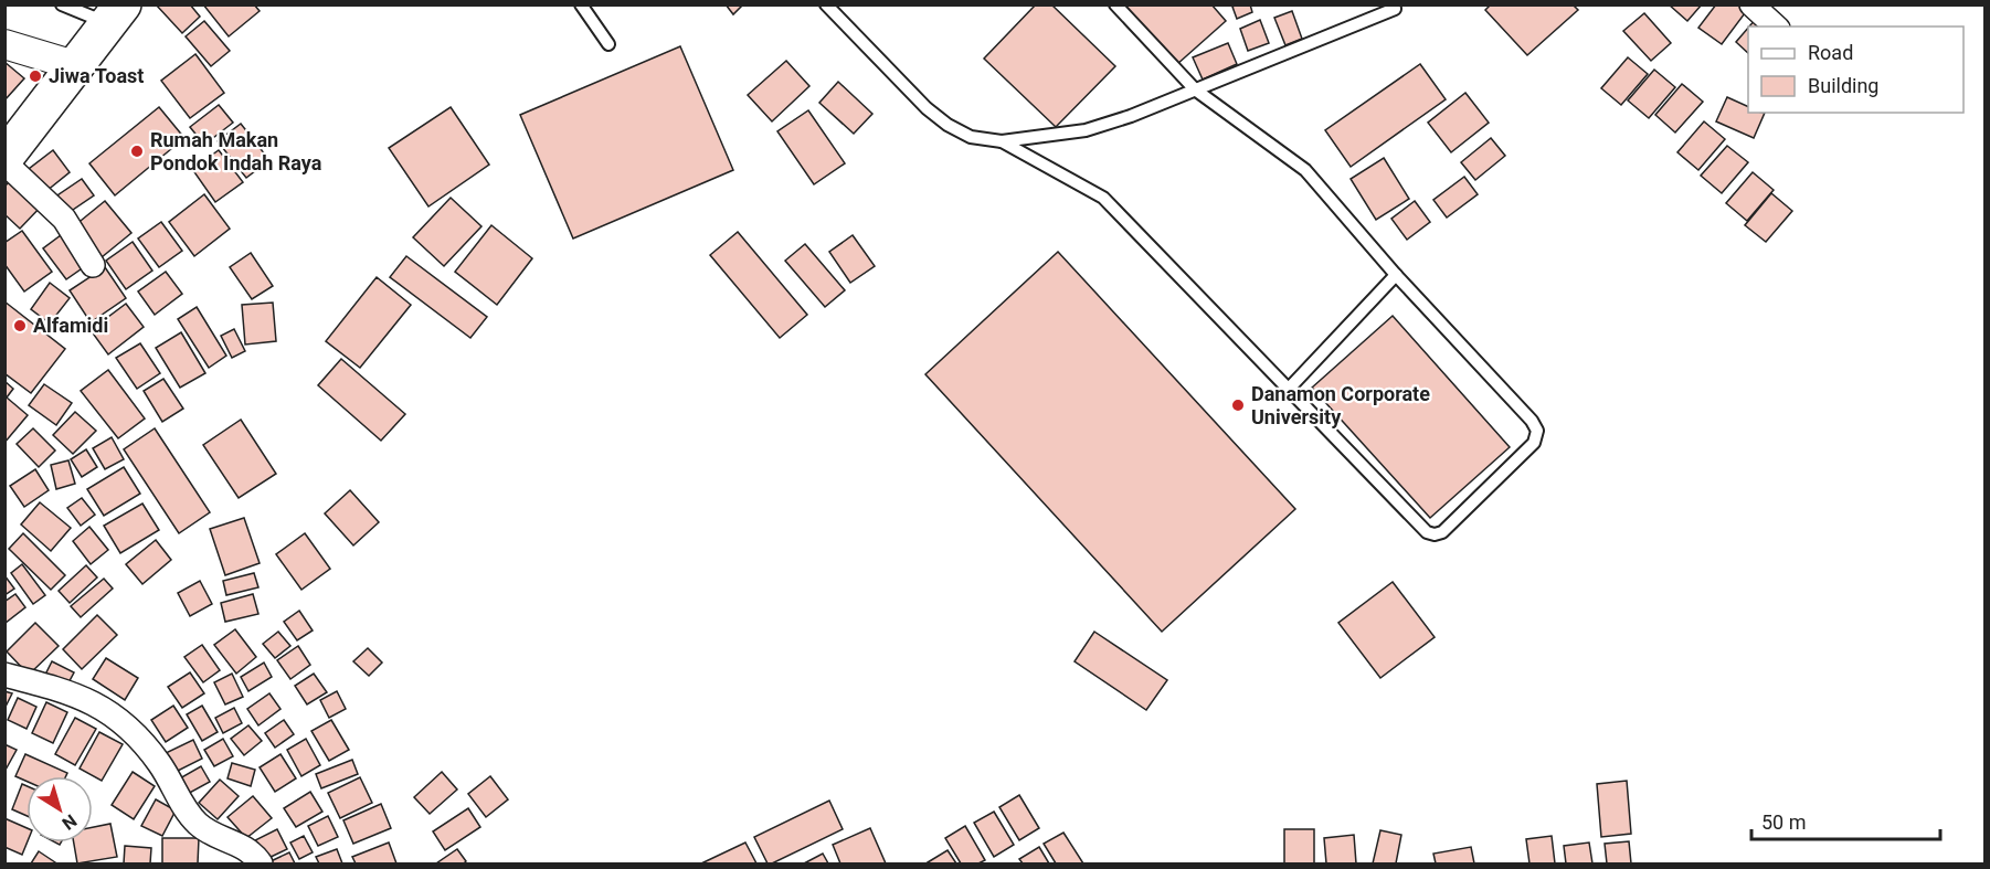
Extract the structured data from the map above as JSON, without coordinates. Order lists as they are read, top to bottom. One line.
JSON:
{"places":["Jiwa Toast","Rumah Makan Pondok Indah Raya","Alfamidi","Danamon Corporate University"],"legend":["Road","Building"],"scale_bar":"50 m","north":"bottom right"}
